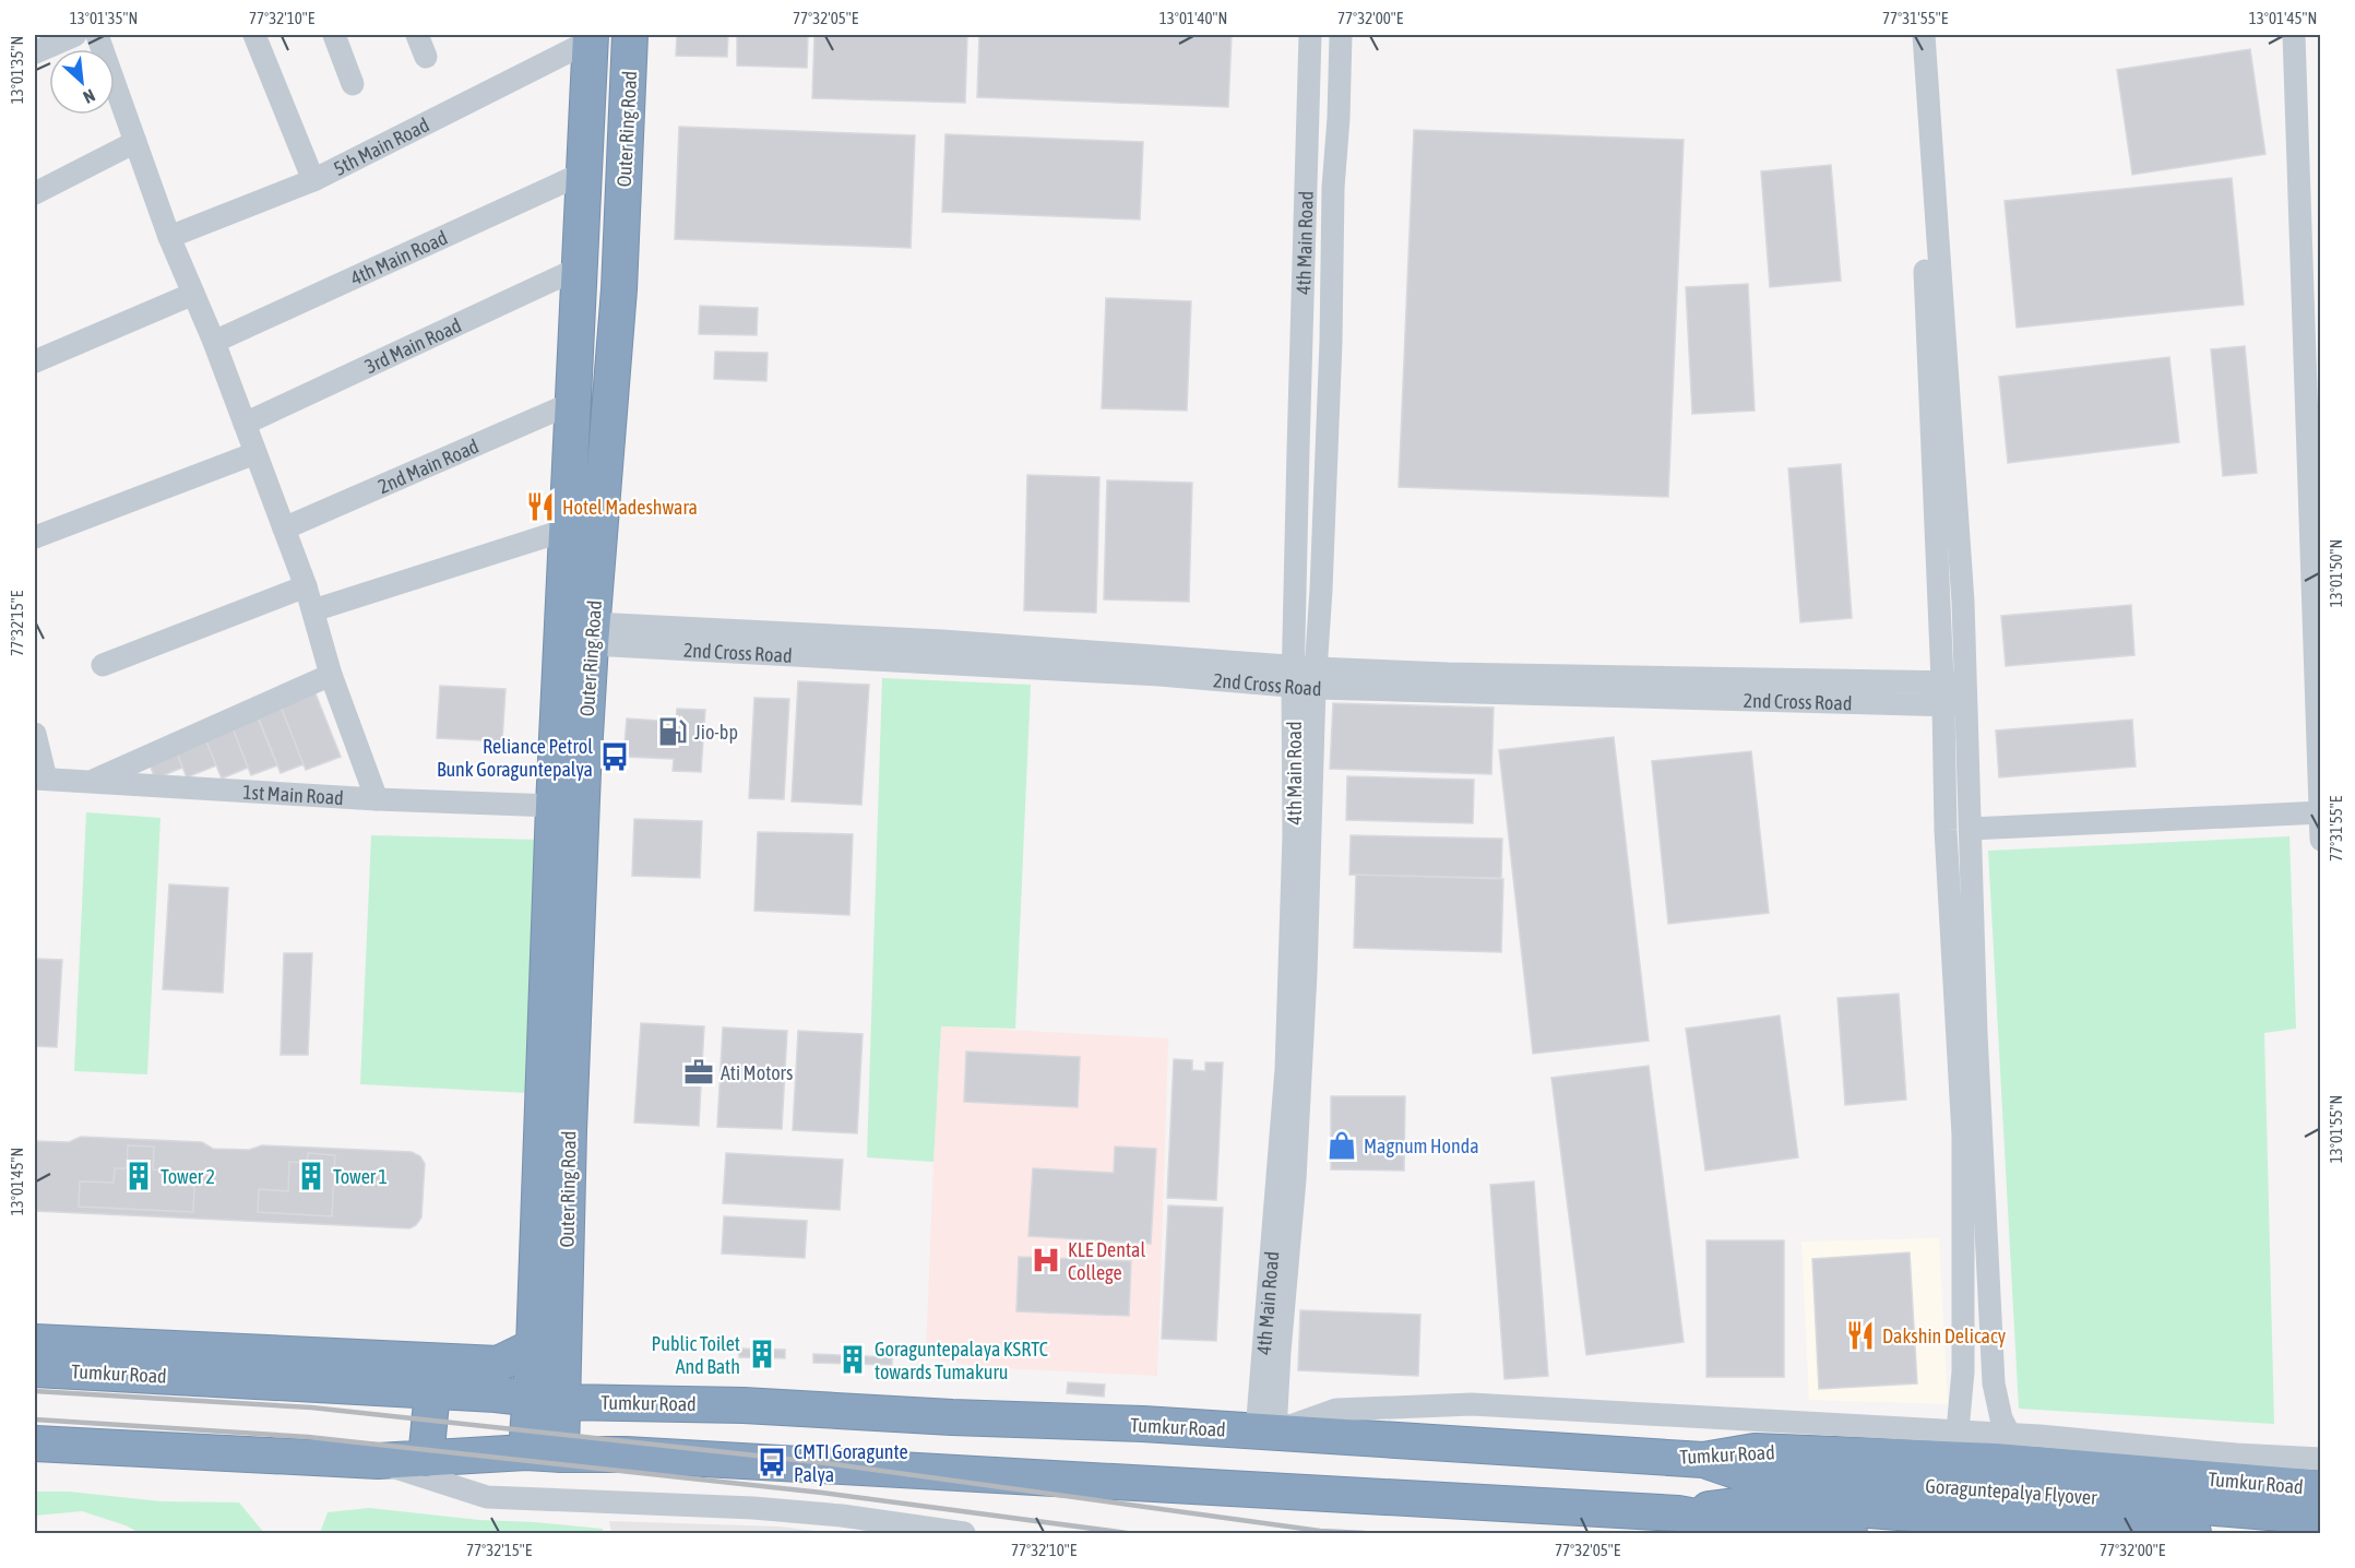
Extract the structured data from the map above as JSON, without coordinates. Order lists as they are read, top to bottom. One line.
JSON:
{"streets":{"highway":["Outer Ring Road","Tumkur Road","Goraguntepalya Flyover"],"street":["5th Main Road","4th Main Road","3rd Main Road","2nd Main Road","2nd Cross Road","1st Main Road"]},"crossings":[["Outer Ring Road","5th Main Road"],["Outer Ring Road","4th Main Road"],["Outer Ring Road","3rd Main Road"],["Outer Ring Road","2nd Main Road"],["Outer Ring Road","2nd Cross Road"],["Outer Ring Road","1st Main Road"],["Outer Ring Road","Tumkur Road"],["4th Main Road","2nd Cross Road"],["4th Main Road","Tumkur Road"],["Tumkur Road","Goraguntepalya Flyover"]],"places":{"restaurant":["Hotel Madeshwara","Dakshin Delicacy"],"fuel station":["Jio-bp"],"bus stop":["Reliance Petrol Bunk Goraguntepalya","CMTI Goragunte Palya"],"office":["Ati Motors"],"shop":["Magnum Honda"],"building":["Tower 2","Tower 1","Public Toilet And Bath","Goraguntepalaya KSRTC towards Tumakuru"],"hospital":["KLE Dental College"]},"north":"bottom right","coordinates":["13°01'35\"N","77°32'10\"E","77°32'05\"E","13°01'40\"N","77°32'00\"E","77°31'55\"E","13°01'45\"N","13°01'50\"N","77°32'15\"E","13°01'55\"N"]}
